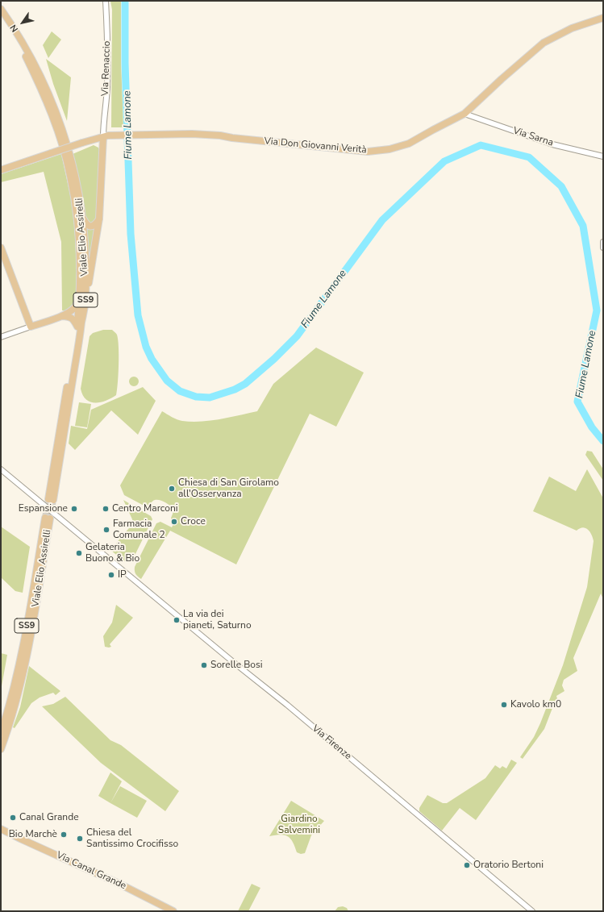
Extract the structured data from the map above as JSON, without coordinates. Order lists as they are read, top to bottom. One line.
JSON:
{"streets":{"main road":["Via Don Giovanni Verità","Viale Elio Assirelli","SS9","Via Canal Grande"],"street":["Via Renaccio","Via Sarna","Via Firenze"]},"crossings":[["Via Renaccio","Via Don Giovanni Verità"],["Via Sarna","Via Don Giovanni Verità"]],"water":["Fiume Lamone"],"parks":["Giardino Salvemini"],"places":["Chiesa di San Girolamo all'Osservanza","Espansione","Centro Marconi","Croce","Farmacia Comunale 2","Gelateria Buono & Bio","IP","La via dei pianeti, Saturno","Sorelle Bosi","Kavolo km0","Canal Grande","Bio Marchè","Chiesa del Santissimo Crocifisso","Oratorio Bertoni"],"north":"bottom left"}
